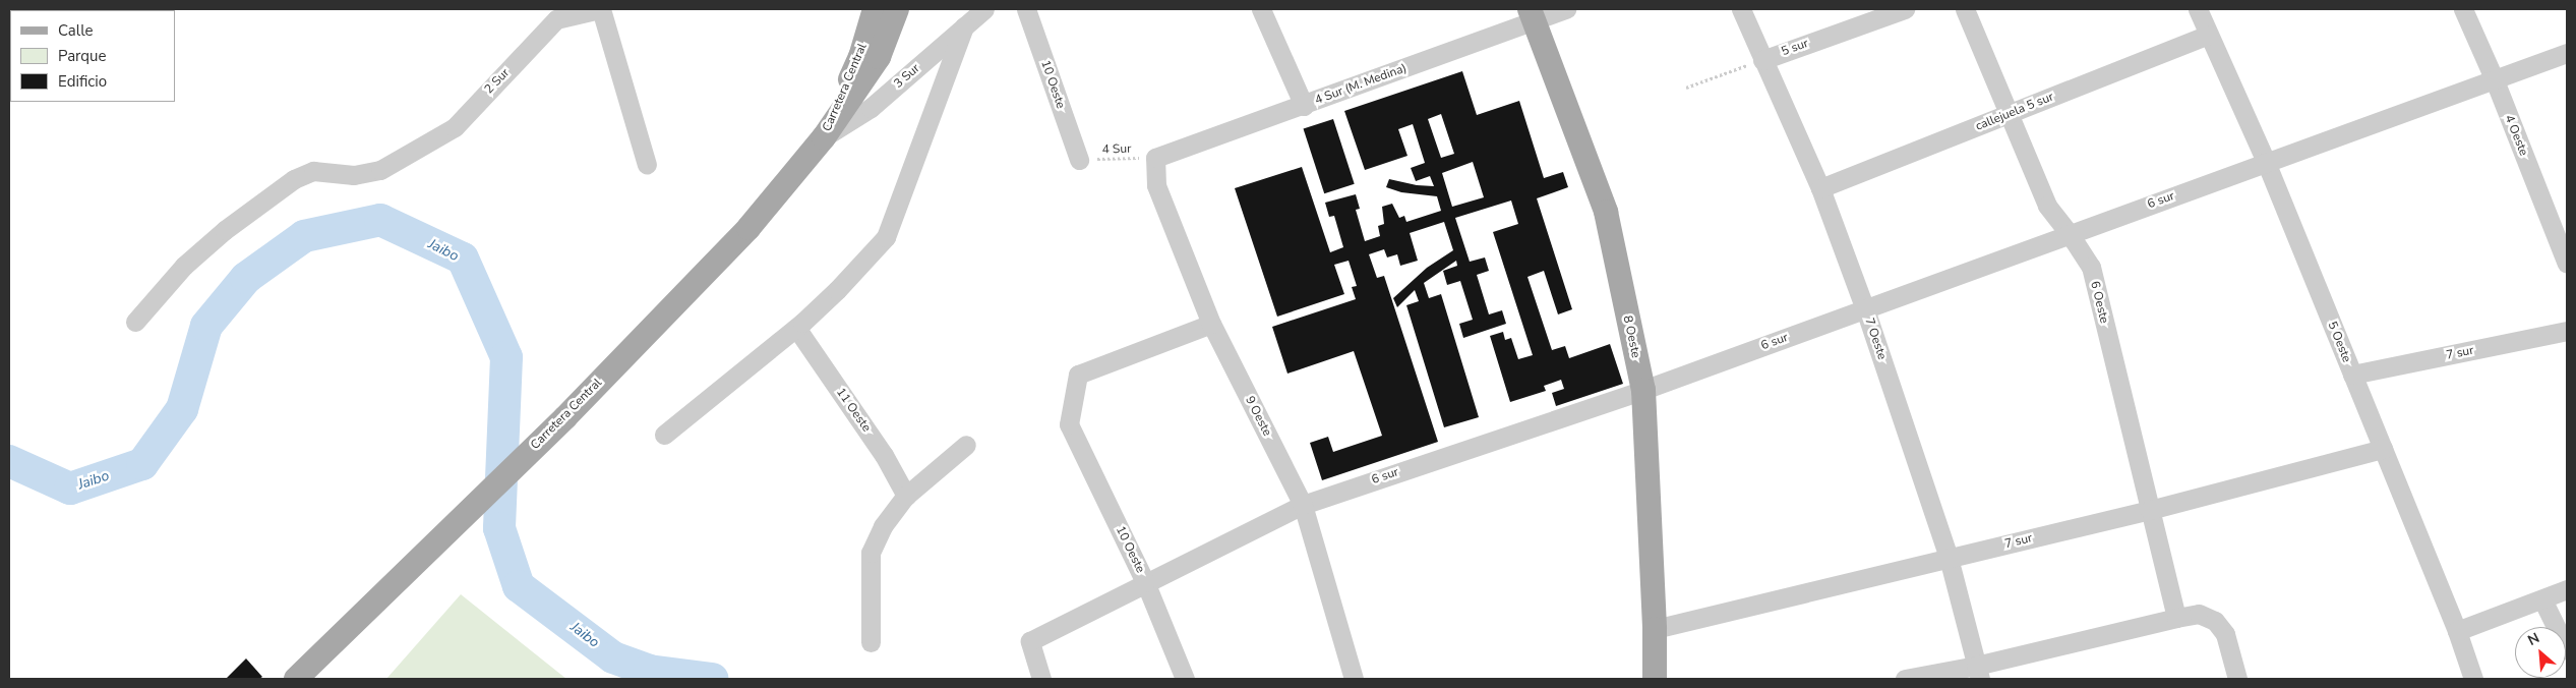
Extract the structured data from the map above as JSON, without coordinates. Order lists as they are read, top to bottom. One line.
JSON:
{"streets":{"main road":["Carretera Central","8 Oeste"],"street":["5 sur","3 Sur","2 Sur","10 Oeste","4 Sur (M. Medina)","callejuela 5 sur","4 Oeste","6 sur","6 Oeste","7 Oeste","5 Oeste","7 sur","11 Oeste","9 Oeste"],"path":["4 Sur"]},"crossings":[["5 sur","7 Oeste"],["3 Sur","Carretera Central"],["10 Oeste","4 Sur"],["10 Oeste","6 sur"],["10 Oeste","9 Oeste"],["4 Sur (M. Medina)","4 Sur"],["4 Sur (M. Medina)","8 Oeste"],["4 Sur (M. Medina)","9 Oeste"],["callejuela 5 sur","6 Oeste"],["callejuela 5 sur","7 Oeste"],["callejuela 5 sur","5 Oeste"],["4 Oeste","6 sur"],["4 Sur","9 Oeste"],["6 sur","6 Oeste"],["6 sur","8 Oeste"],["6 sur","7 Oeste"],["6 sur","5 Oeste"],["6 sur","9 Oeste"],["6 Oeste","7 sur"],["8 Oeste","7 sur"],["7 Oeste","7 sur"],["5 Oeste","7 sur"]],"water":["Jaibo"],"legend":["Calle","Parque","Edificio"],"north":"top left"}
